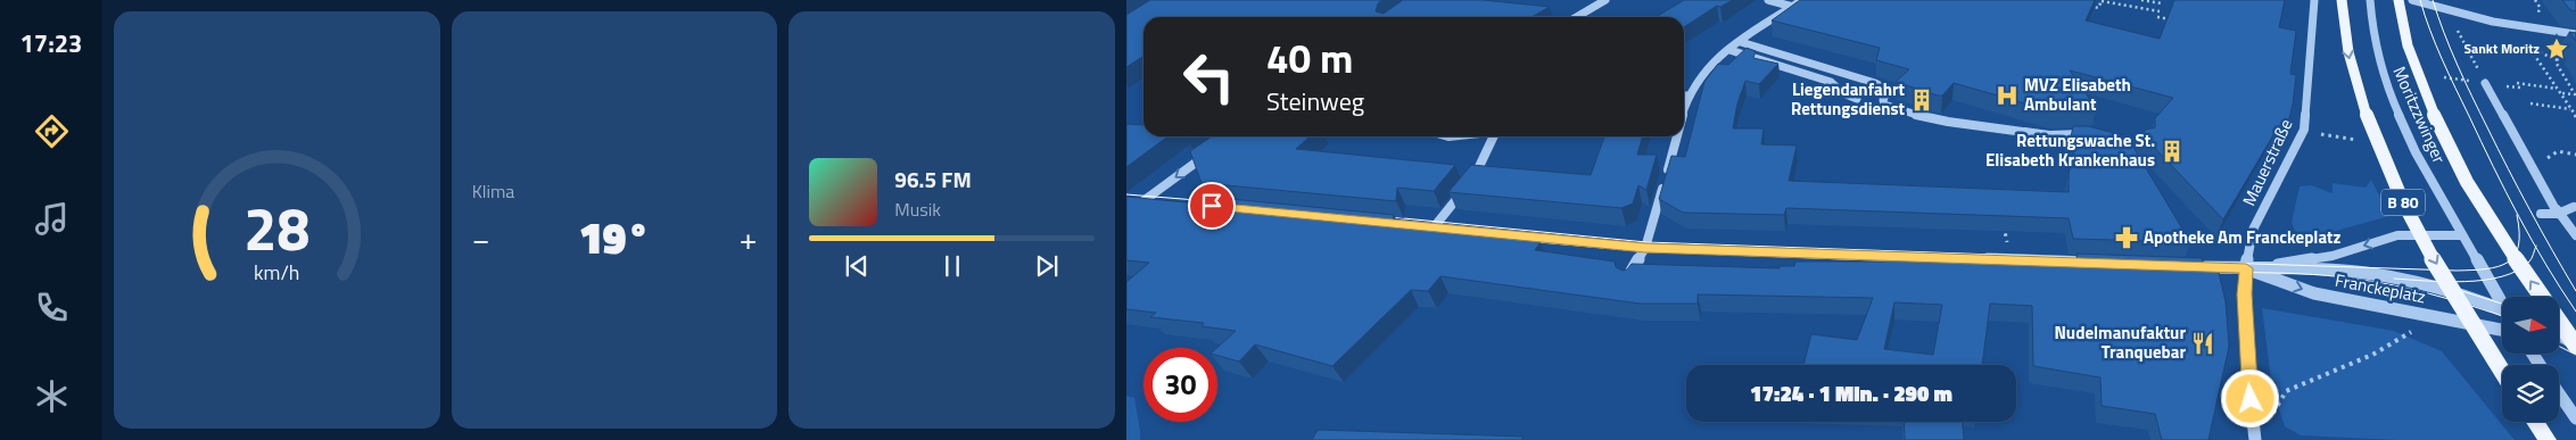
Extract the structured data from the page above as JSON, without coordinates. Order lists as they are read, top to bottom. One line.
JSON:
{"streets":{"main road":["B 80"],"street":["Moritzzwinger","Mauerstraße","Franckeplatz"]},"crossings":[["Moritzzwinger","Franckeplatz"],["Mauerstraße","Franckeplatz"]],"places":{"place":["Sankt Moritz"],"hospital":["MVZ Elisabeth Ambulant"],"building":["Liegendanfahrt Rettungsdienst","Rettungswache St. Elisabeth Krankenhaus"],"pharmacy":["Apotheke Am Franckeplatz"],"restaurant":["Nudelmanufaktur Tranquebar"]},"north":"right","page":{"tabs":"17:23","tile":"Klima","turn":["40 m","Steinweg"],"song":["96.5 FM","Musik"],"heat":["−","19°","+"],"limit":"30","trip":"17:24 · 1 Min. · 290 m","gauge":["28","km/h"]}}
